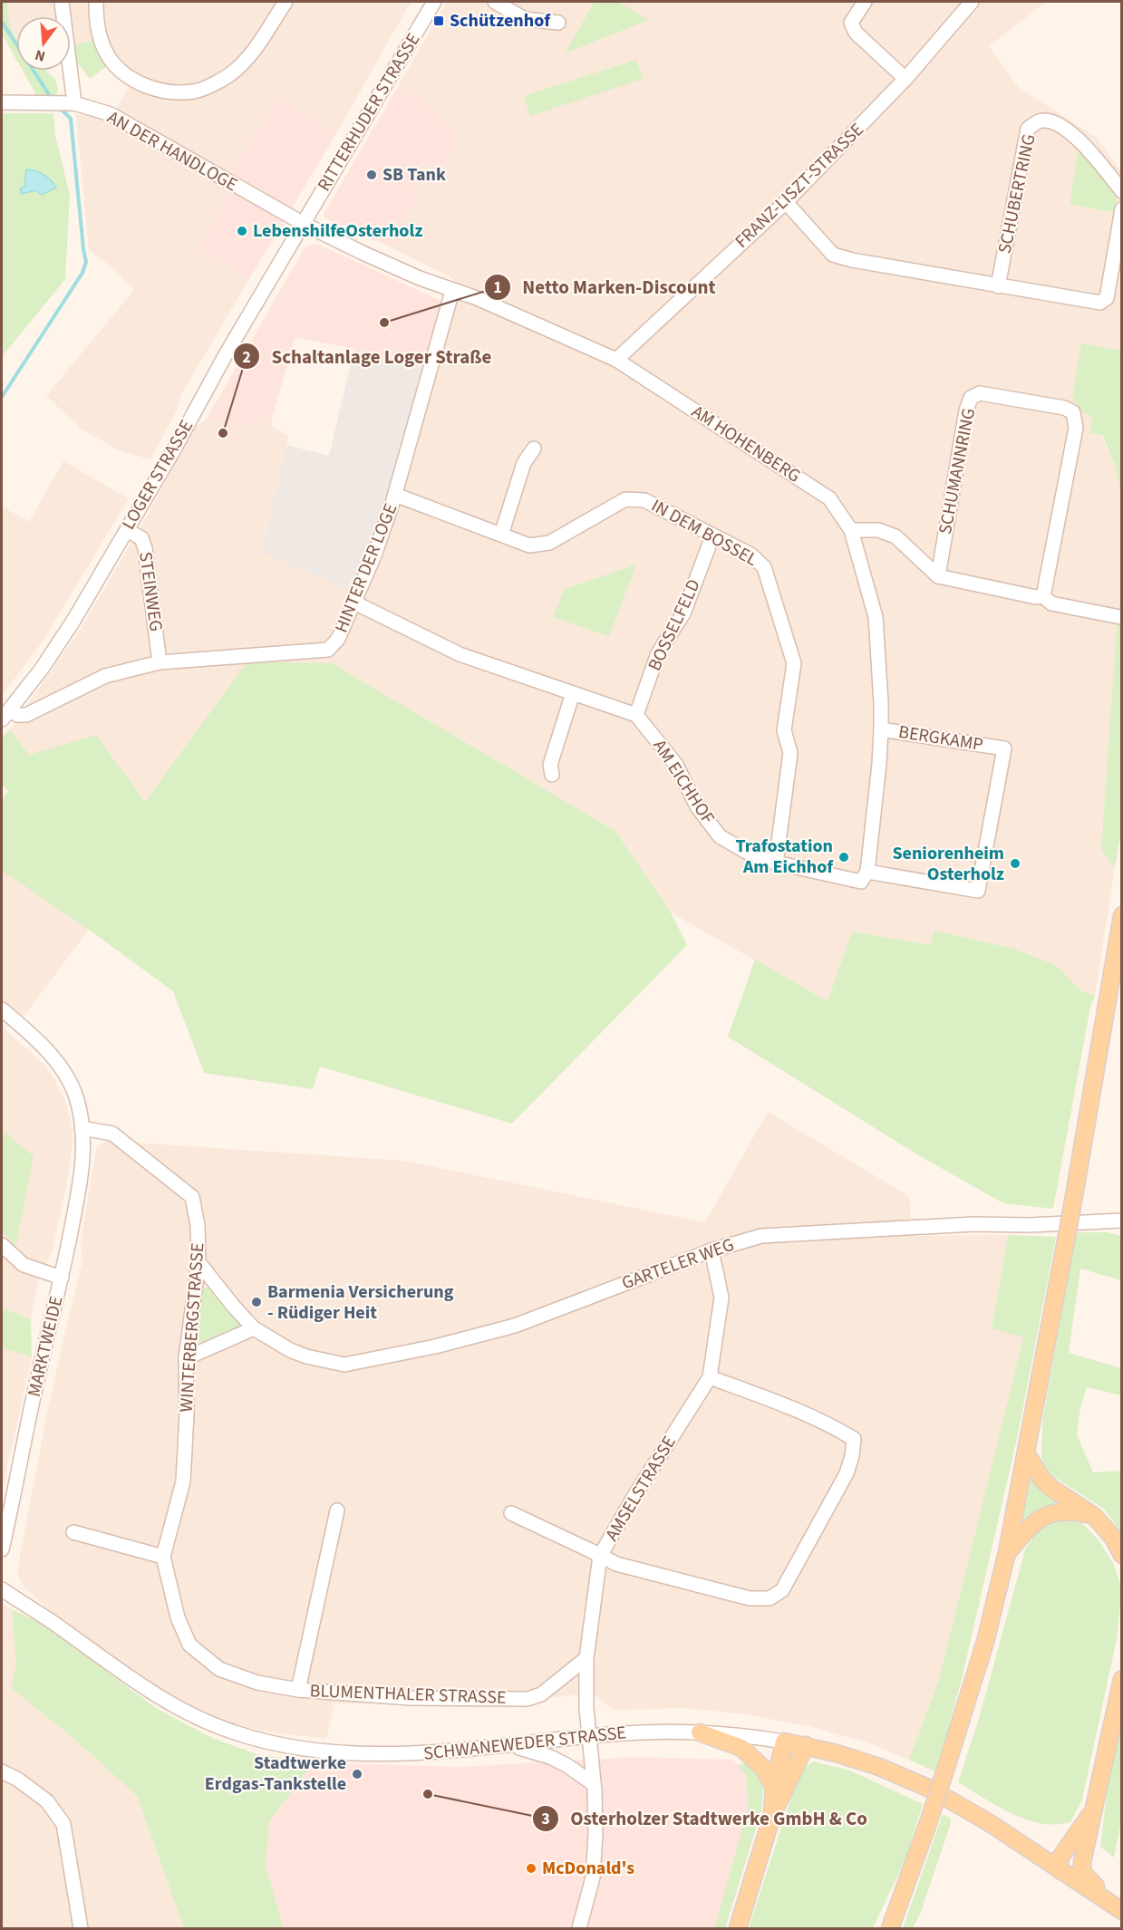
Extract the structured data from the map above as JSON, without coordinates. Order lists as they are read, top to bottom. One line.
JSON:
{"streets":{"main road":["SCHWANEWEDER STRASSE"],"street":["RITTERHUDER STRASSE","AN DER HANDLOGE","FRANZ-LISZT-STRASSE","SCHUBERTRING","AM HOHENBERG","SCHUMANNRING","LOGER STRASSE","IN DEM BOSSEL","HINTER DER LOGE","STEINWEG","BOSSELFELD","BERGKAMP","AM EICHHOF","GARTELER WEG","WINTERBERGSTRASSE","MARKTWEIDE","AMSELSTRASSE","BLUMENTHALER STRASSE"]},"crossings":[["RITTERHUDER STRASSE","AN DER HANDLOGE"],["RITTERHUDER STRASSE","AM HOHENBERG"],["RITTERHUDER STRASSE","LOGER STRASSE"],["AN DER HANDLOGE","AM HOHENBERG"],["AN DER HANDLOGE","LOGER STRASSE"],["FRANZ-LISZT-STRASSE","AM HOHENBERG"],["AM HOHENBERG","LOGER STRASSE"],["AM HOHENBERG","HINTER DER LOGE"],["AM HOHENBERG","BERGKAMP"],["AM HOHENBERG","AM EICHHOF"],["LOGER STRASSE","HINTER DER LOGE"],["LOGER STRASSE","STEINWEG"],["IN DEM BOSSEL","HINTER DER LOGE"],["IN DEM BOSSEL","BOSSELFELD"],["IN DEM BOSSEL","AM EICHHOF"],["HINTER DER LOGE","STEINWEG"],["BOSSELFELD","AM EICHHOF"],["BERGKAMP","AM EICHHOF"],["GARTELER WEG","WINTERBERGSTRASSE"],["GARTELER WEG","AMSELSTRASSE"],["WINTERBERGSTRASSE","MARKTWEIDE"],["WINTERBERGSTRASSE","BLUMENTHALER STRASSE"],["AMSELSTRASSE","BLUMENTHALER STRASSE"],["AMSELSTRASSE","SCHWANEWEDER STRASSE"]],"places":{"transit":["Schützenhof"],"other":["SB Tank","LebenshilfeOsterholz","Netto Marken-Discount","Schaltanlage Loger Straße","Trafostation Am Eichhof","Seniorenheim Osterholz","Barmenia Versicherung - Rüdiger Heit","Stadtwerke Erdgas-Tankstelle","Osterholzer Stadtwerke GmbH & Co","McDonald's"]},"north":"bottom"}
